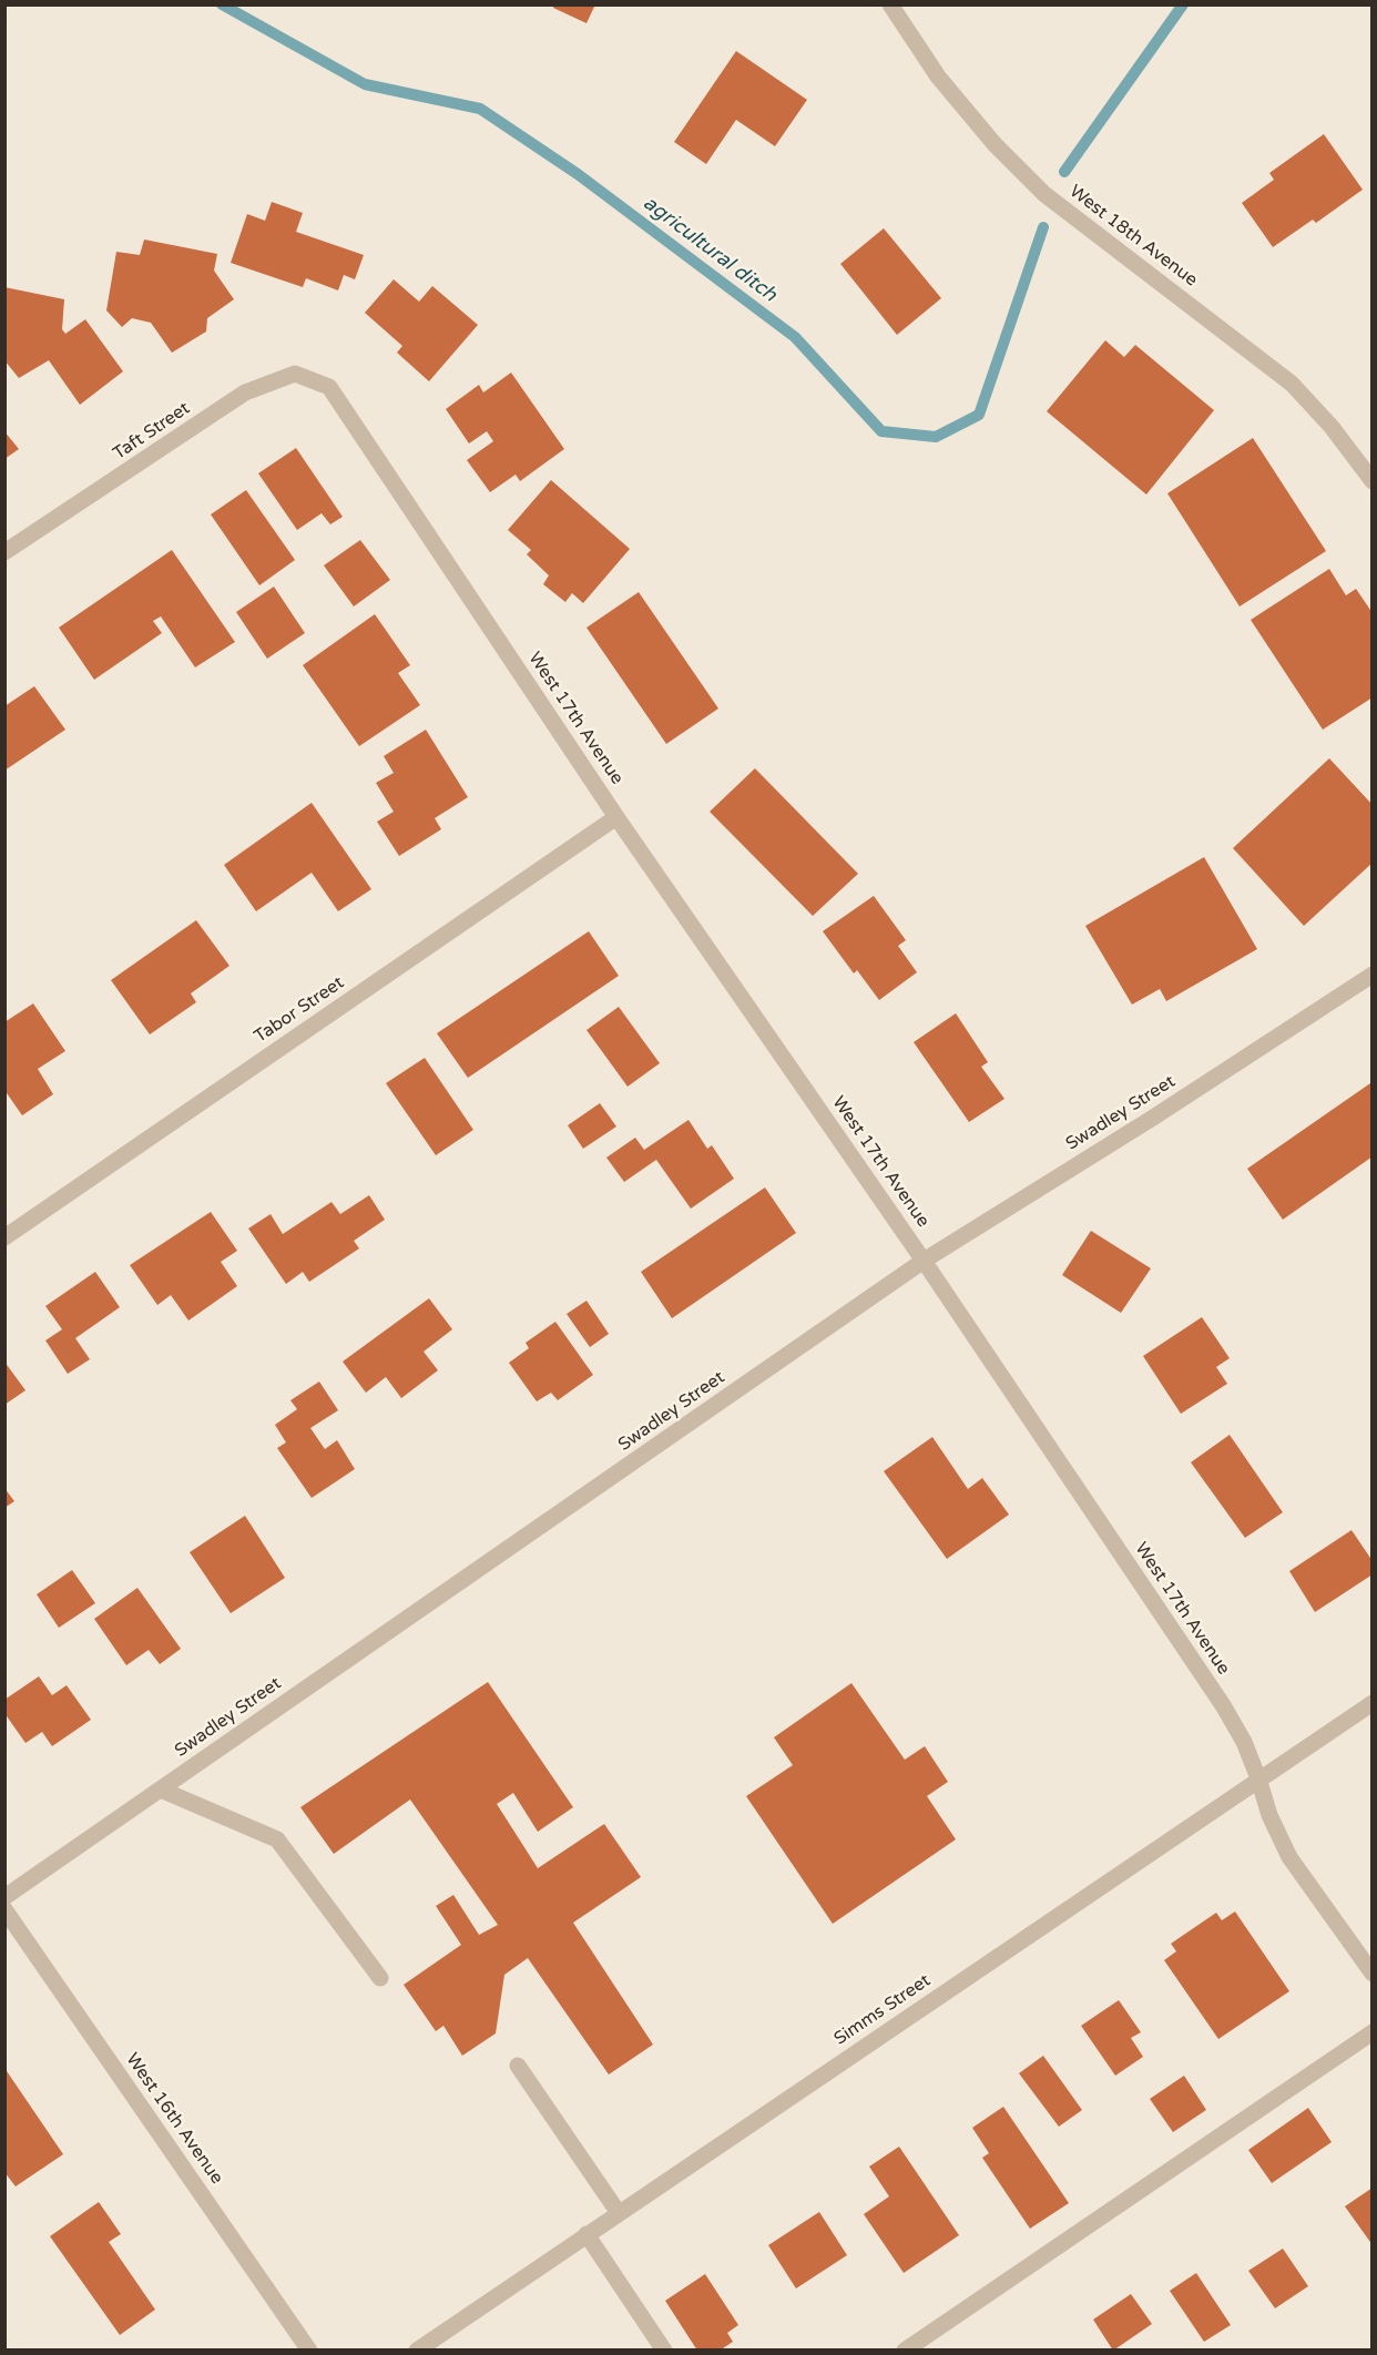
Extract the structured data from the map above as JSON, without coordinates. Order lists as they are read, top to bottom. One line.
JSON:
{"streets":{"street":["West 18th Avenue","Taft Street","West 17th Avenue","Tabor Street","Swadley Street","Simms Street","West 16th Avenue"]},"crossings":[["Taft Street","West 17th Avenue"],["West 17th Avenue","Tabor Street"],["West 17th Avenue","Swadley Street"],["West 17th Avenue","Simms Street"]],"water":["agricultural ditch"]}
